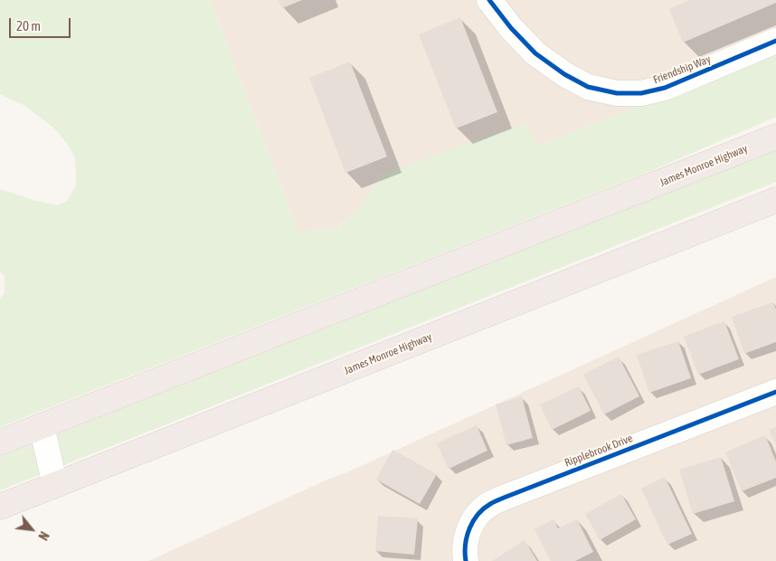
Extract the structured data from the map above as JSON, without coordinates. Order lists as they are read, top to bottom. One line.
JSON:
{"streets":{"highway":["James Monroe Highway"],"street":["Friendship Way","Ripplebrook Drive"]},"scale_bar":"20 m","north":"bottom right"}
